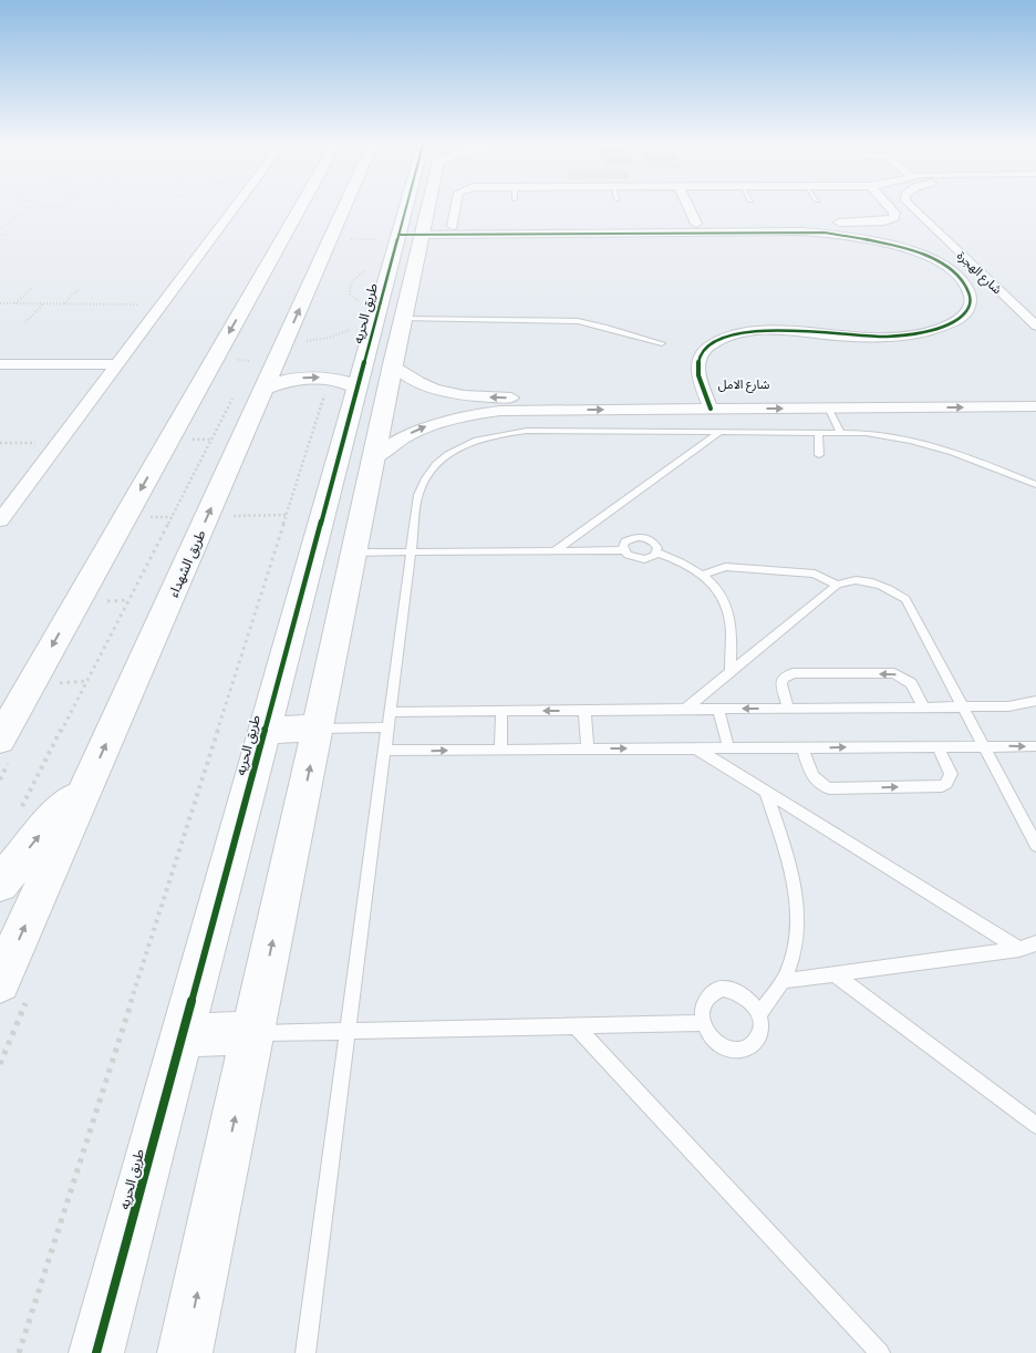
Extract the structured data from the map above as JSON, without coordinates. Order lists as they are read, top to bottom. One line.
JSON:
{"streets":{"main road":["طريق الحريه","طريق الشهداء"],"street":["شارع الهجرة","شارع الامل"]},"crossings":[["طريق الحريه","شارع الامل"]]}
